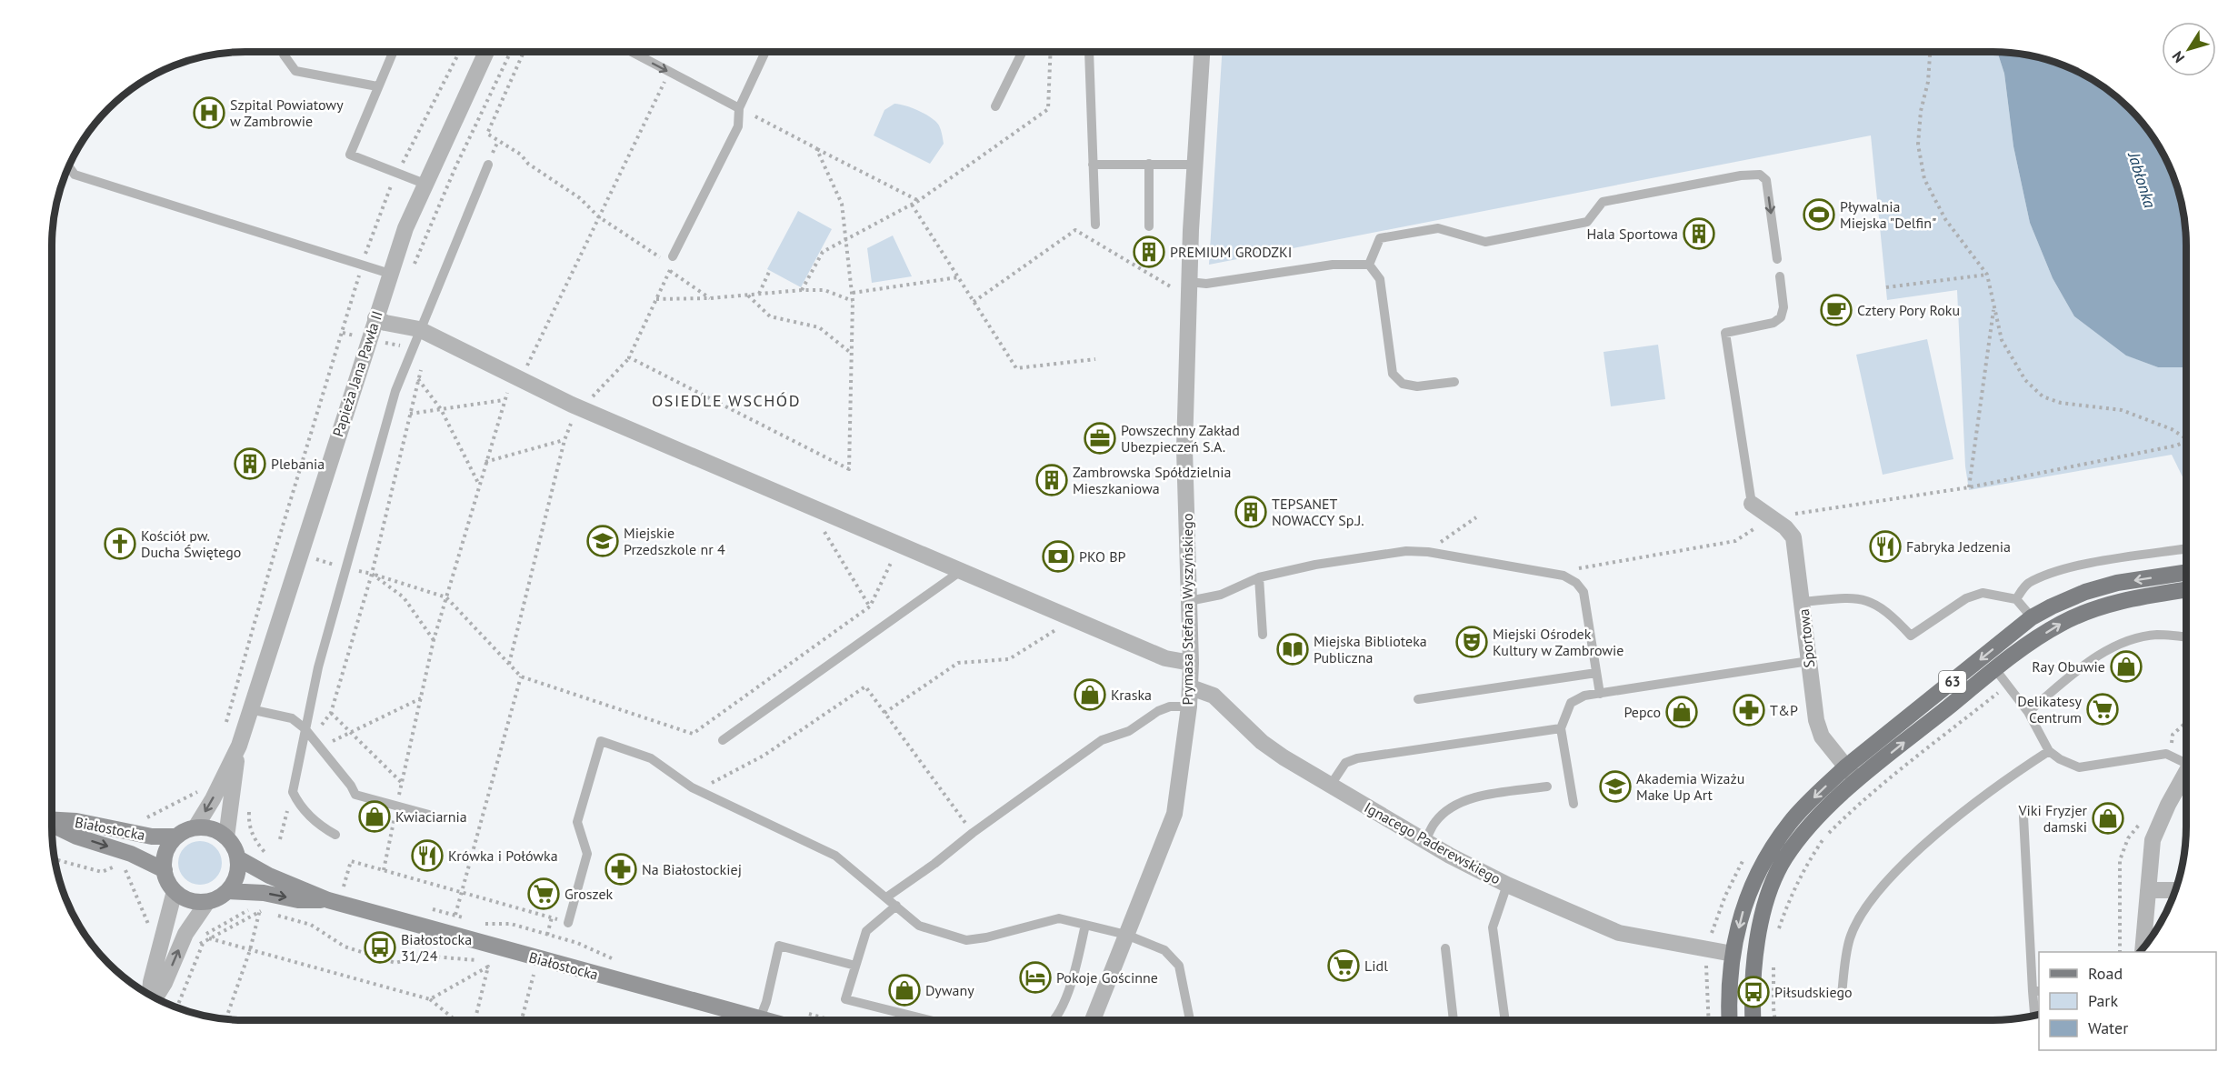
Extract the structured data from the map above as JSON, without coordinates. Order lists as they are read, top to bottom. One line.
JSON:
{"streets":{"main road":["63","Białostocka"],"street":["Papieża Jana Pawła II","Prymasa Stefana Wyszyńskiego","Sportowa","Ignacego Paderewskiego"]},"crossings":[["Papieża Jana Pawła II","Białostocka"],["Prymasa Stefana Wyszyńskiego","Ignacego Paderewskiego"],["Sportowa","63"],["63","Ignacego Paderewskiego"]],"districts":["OSIEDLE WSCHÓD"],"water":["Jabłonka"],"places":{"hospital":["Szpital Powiatowy w Zambrowie"],"sports":["Pływalnia Miejska \"Delfin\""],"building":["Hala Sportowa","PREMIUM GRODZKI","Plebania","Zambrowska Spółdzielnia Mieszkaniowa","TEPSANET NOWACCY Sp.J."],"cafe":["Cztery Pory Roku"],"office":["Powszechny Zakład Ubezpieczeń S.A."],"school or university":["Miejskie Przedszkole nr 4","Akademia Wizażu Make Up Art"],"church":["Kościół pw. Ducha Świętego"],"restaurant":["Fabryka Jedzenia","Krówka i Połówka"],"bank":["PKO BP"],"theatre":["Miejski Ośrodek Kultury w Zambrowie"],"library":["Miejska Biblioteka Publiczna"],"shop":["Ray Obuwie","Kraska","Pepco","Kwiaciarnia","Viki Fryzjer damski","Dywany"],"supermarket":["Delikatesy Centrum","Groszek","Lidl"],"pharmacy":["T&P","Na Białostockiej"],"bus stop":["Białostocka 31/24","Piłsudskiego"],"hotel":["Pokoje Gościnne"]},"legend":["Road","Park","Water"],"north":"bottom left"}
